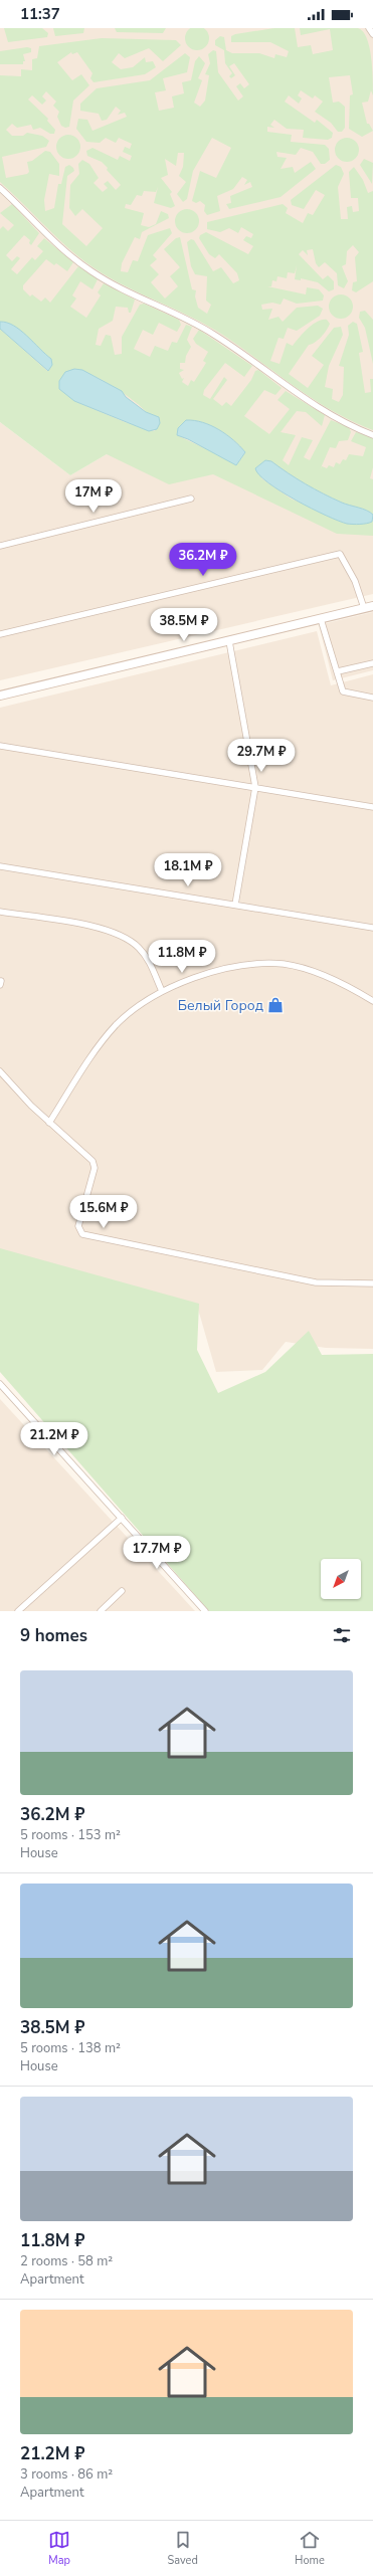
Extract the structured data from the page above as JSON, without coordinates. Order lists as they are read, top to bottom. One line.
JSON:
{"places":{"shop":["Белый Город"]},"north":"bottom left","page":{"status":"11:37","price":["17M ₽","36.2M ₽","38.5M ₽","29.7M ₽","18.1M ₽","11.8M ₽","15.6M ₽","21.2M ₽","17.7M ₽"],"heading":"9 homes","list":[{"name":"36.2M ₽","note":"5 rooms · 153 m² · House"},{"name":"38.5M ₽","note":"5 rooms · 138 m² · House"},{"name":"11.8M ₽","note":"2 rooms · 58 m² · Apartment"},{"name":"21.2M ₽","note":"3 rooms · 86 m² · Apartment"}],"tabs":["Map","Saved","Home"]}}
